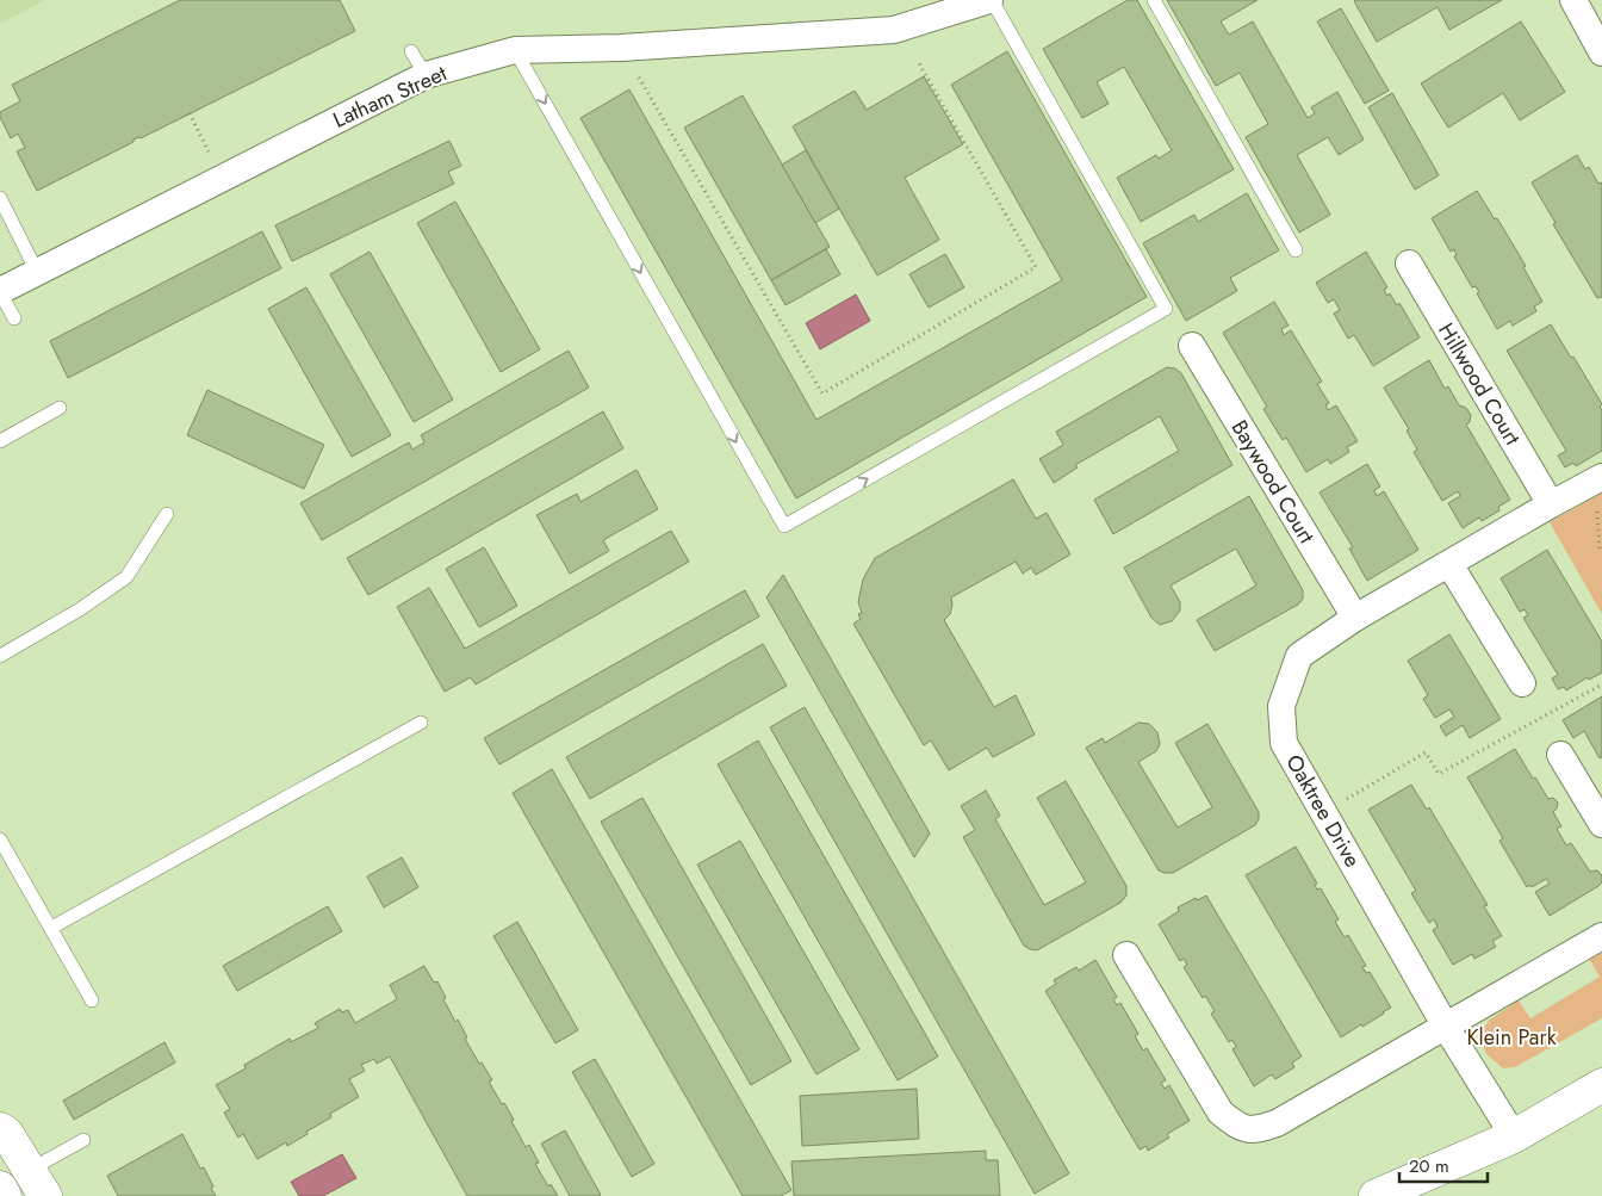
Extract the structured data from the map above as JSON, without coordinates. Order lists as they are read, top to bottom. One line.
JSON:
{"streets":{"street":["Latham Street","Hillwood Court","Baywood Court","Oaktree Drive"]},"crossings":[["Hillwood Court","Oaktree Drive"],["Baywood Court","Oaktree Drive"]],"parks":["Klein Park"],"scale_bar":"20 m"}
